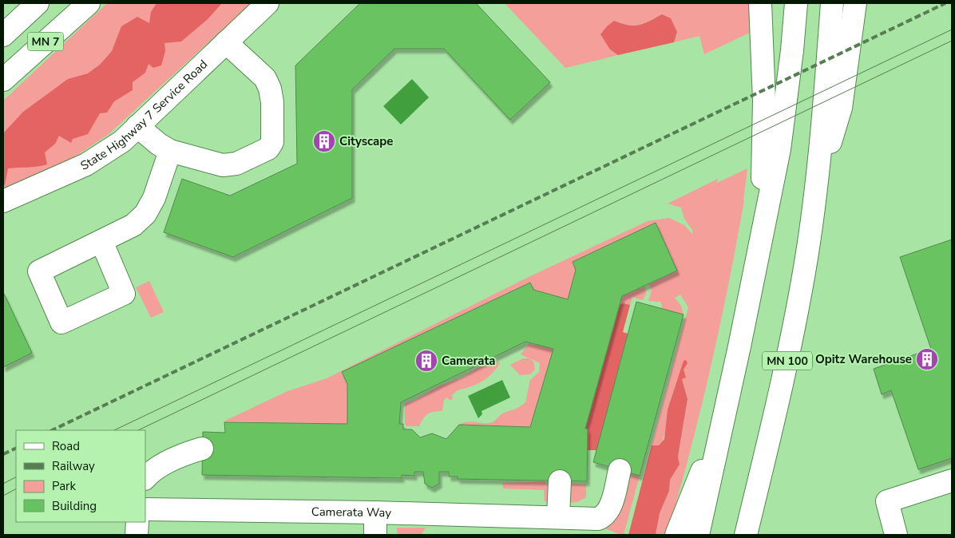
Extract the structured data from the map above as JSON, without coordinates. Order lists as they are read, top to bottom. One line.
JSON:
{"streets":{"main road":["MN 7","State Highway 7 Service Road","MN 100","Camerata Way"]},"places":{"building":["Cityscape","Opitz Warehouse","Camerata"]},"legend":["Road","Railway","Park","Building"]}
